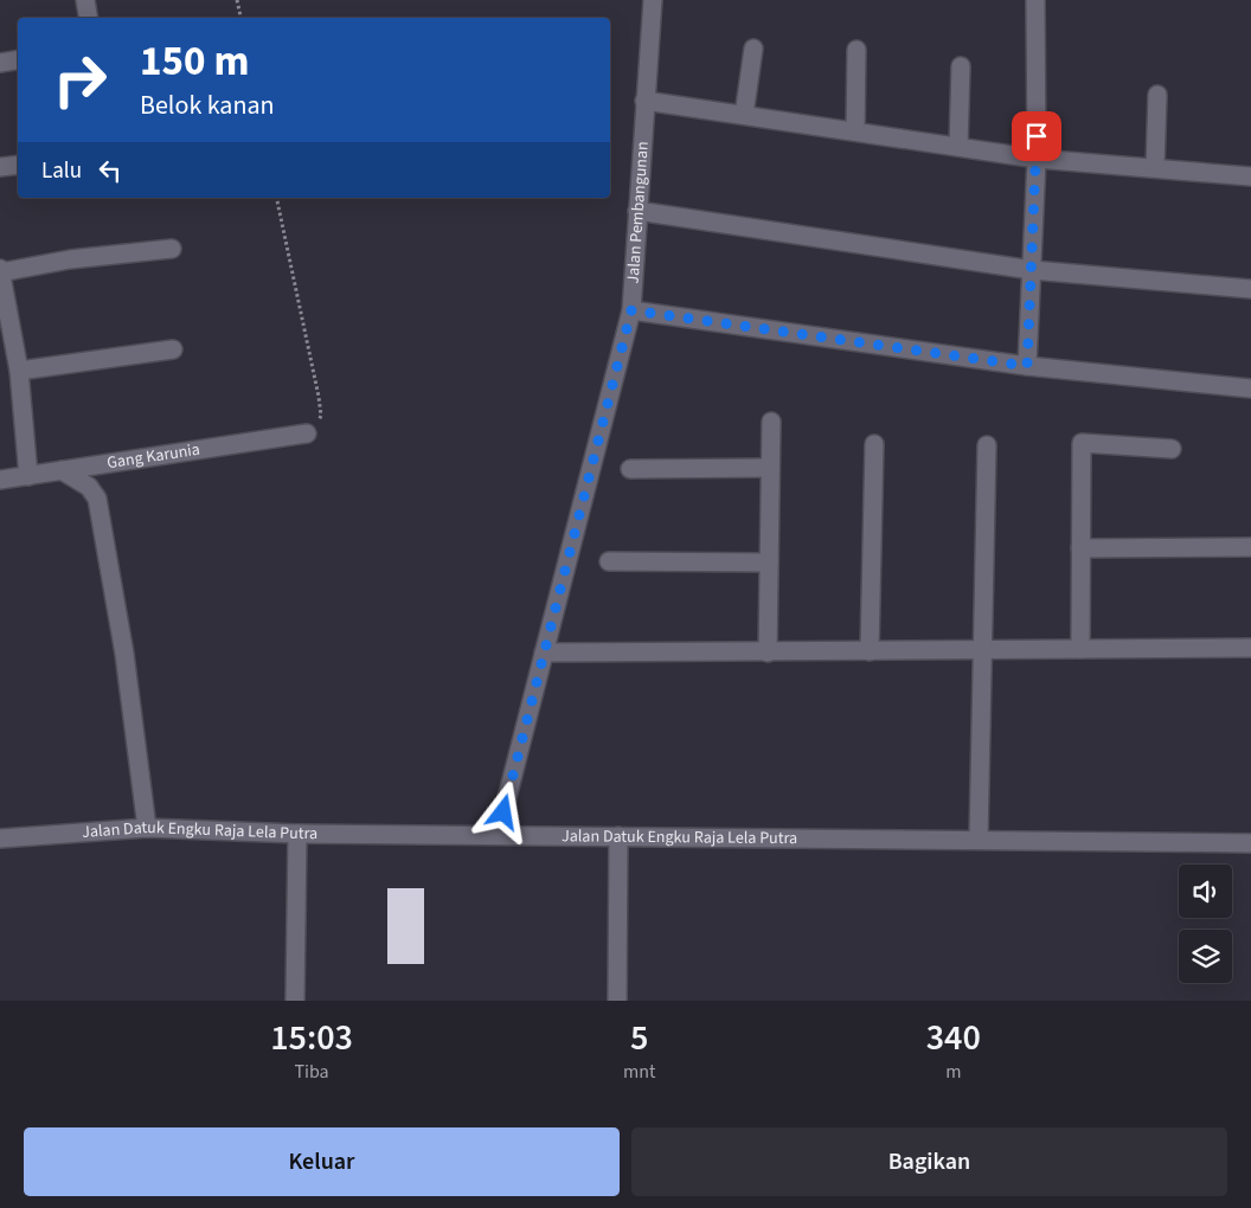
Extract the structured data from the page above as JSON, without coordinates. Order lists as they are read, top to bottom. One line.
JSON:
{"streets":{"street":["Jalan Pembangunan","Gang Karunia","Jalan Datuk Engku Raja Lela Putra"]},"crossings":[["Jalan Pembangunan","Jalan Datuk Engku Raja Lela Putra"]],"page":{"turn":["150 m","Belok kanan"],"then":"Lalu","eta":["15:03","Tiba","5","mnt","340","m"],"buttons":["Keluar","Bagikan"]}}
